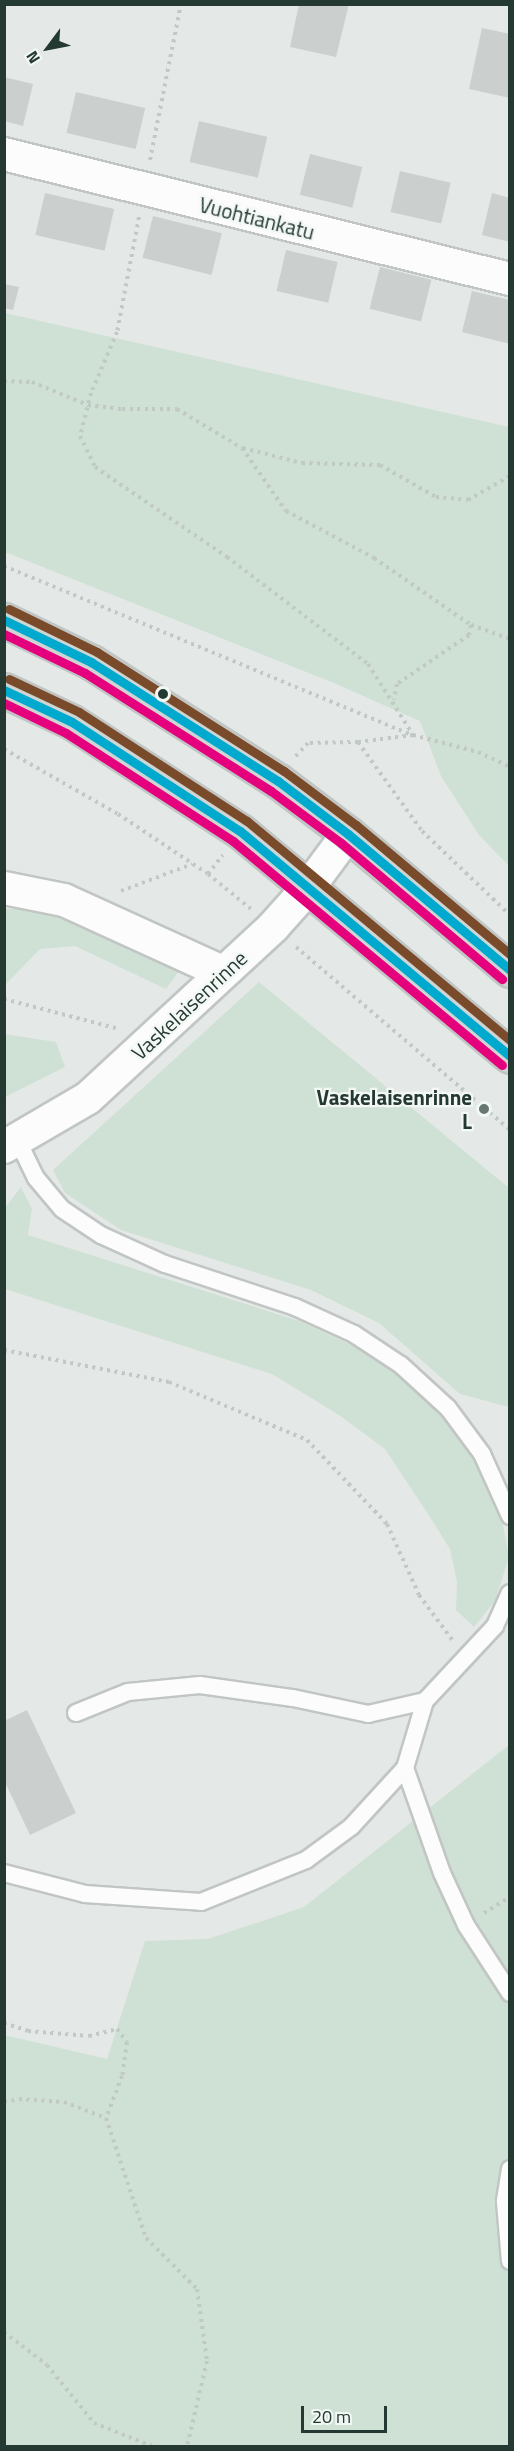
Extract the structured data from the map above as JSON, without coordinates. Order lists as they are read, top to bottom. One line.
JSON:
{"streets":{"street":["Vuohtiankatu","Vaskelaisenrinne"]},"places":["Vaskelaisenrinne L"],"scale_bar":"20 m","north":"bottom left"}
